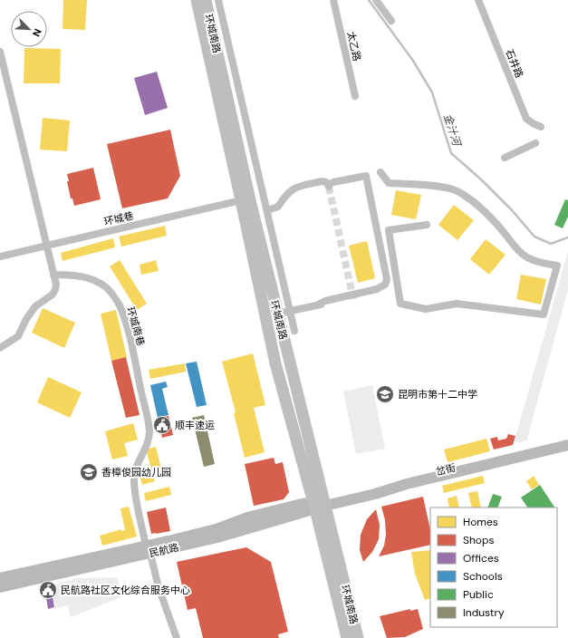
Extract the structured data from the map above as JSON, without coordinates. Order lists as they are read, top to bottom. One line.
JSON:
{"streets":{"main road":["环城南路"],"street":["太乙路","石井路","环城巷","环城南巷","岔街","民航路"]},"crossings":[["环城南路","环城巷"],["环城南路","岔街"],["环城南路","民航路"],["环城南巷","民航路"],["岔街","民航路"]],"water":["金汁河"],"places":{"school or university":["昆明市第十二中学","香樟俊园幼儿园"],"public building":["顺丰速运","民航路社区文化综合服务中心"]},"legend":["Homes","Shops","Offices","Schools","Public","Industry"],"north":"bottom right"}
